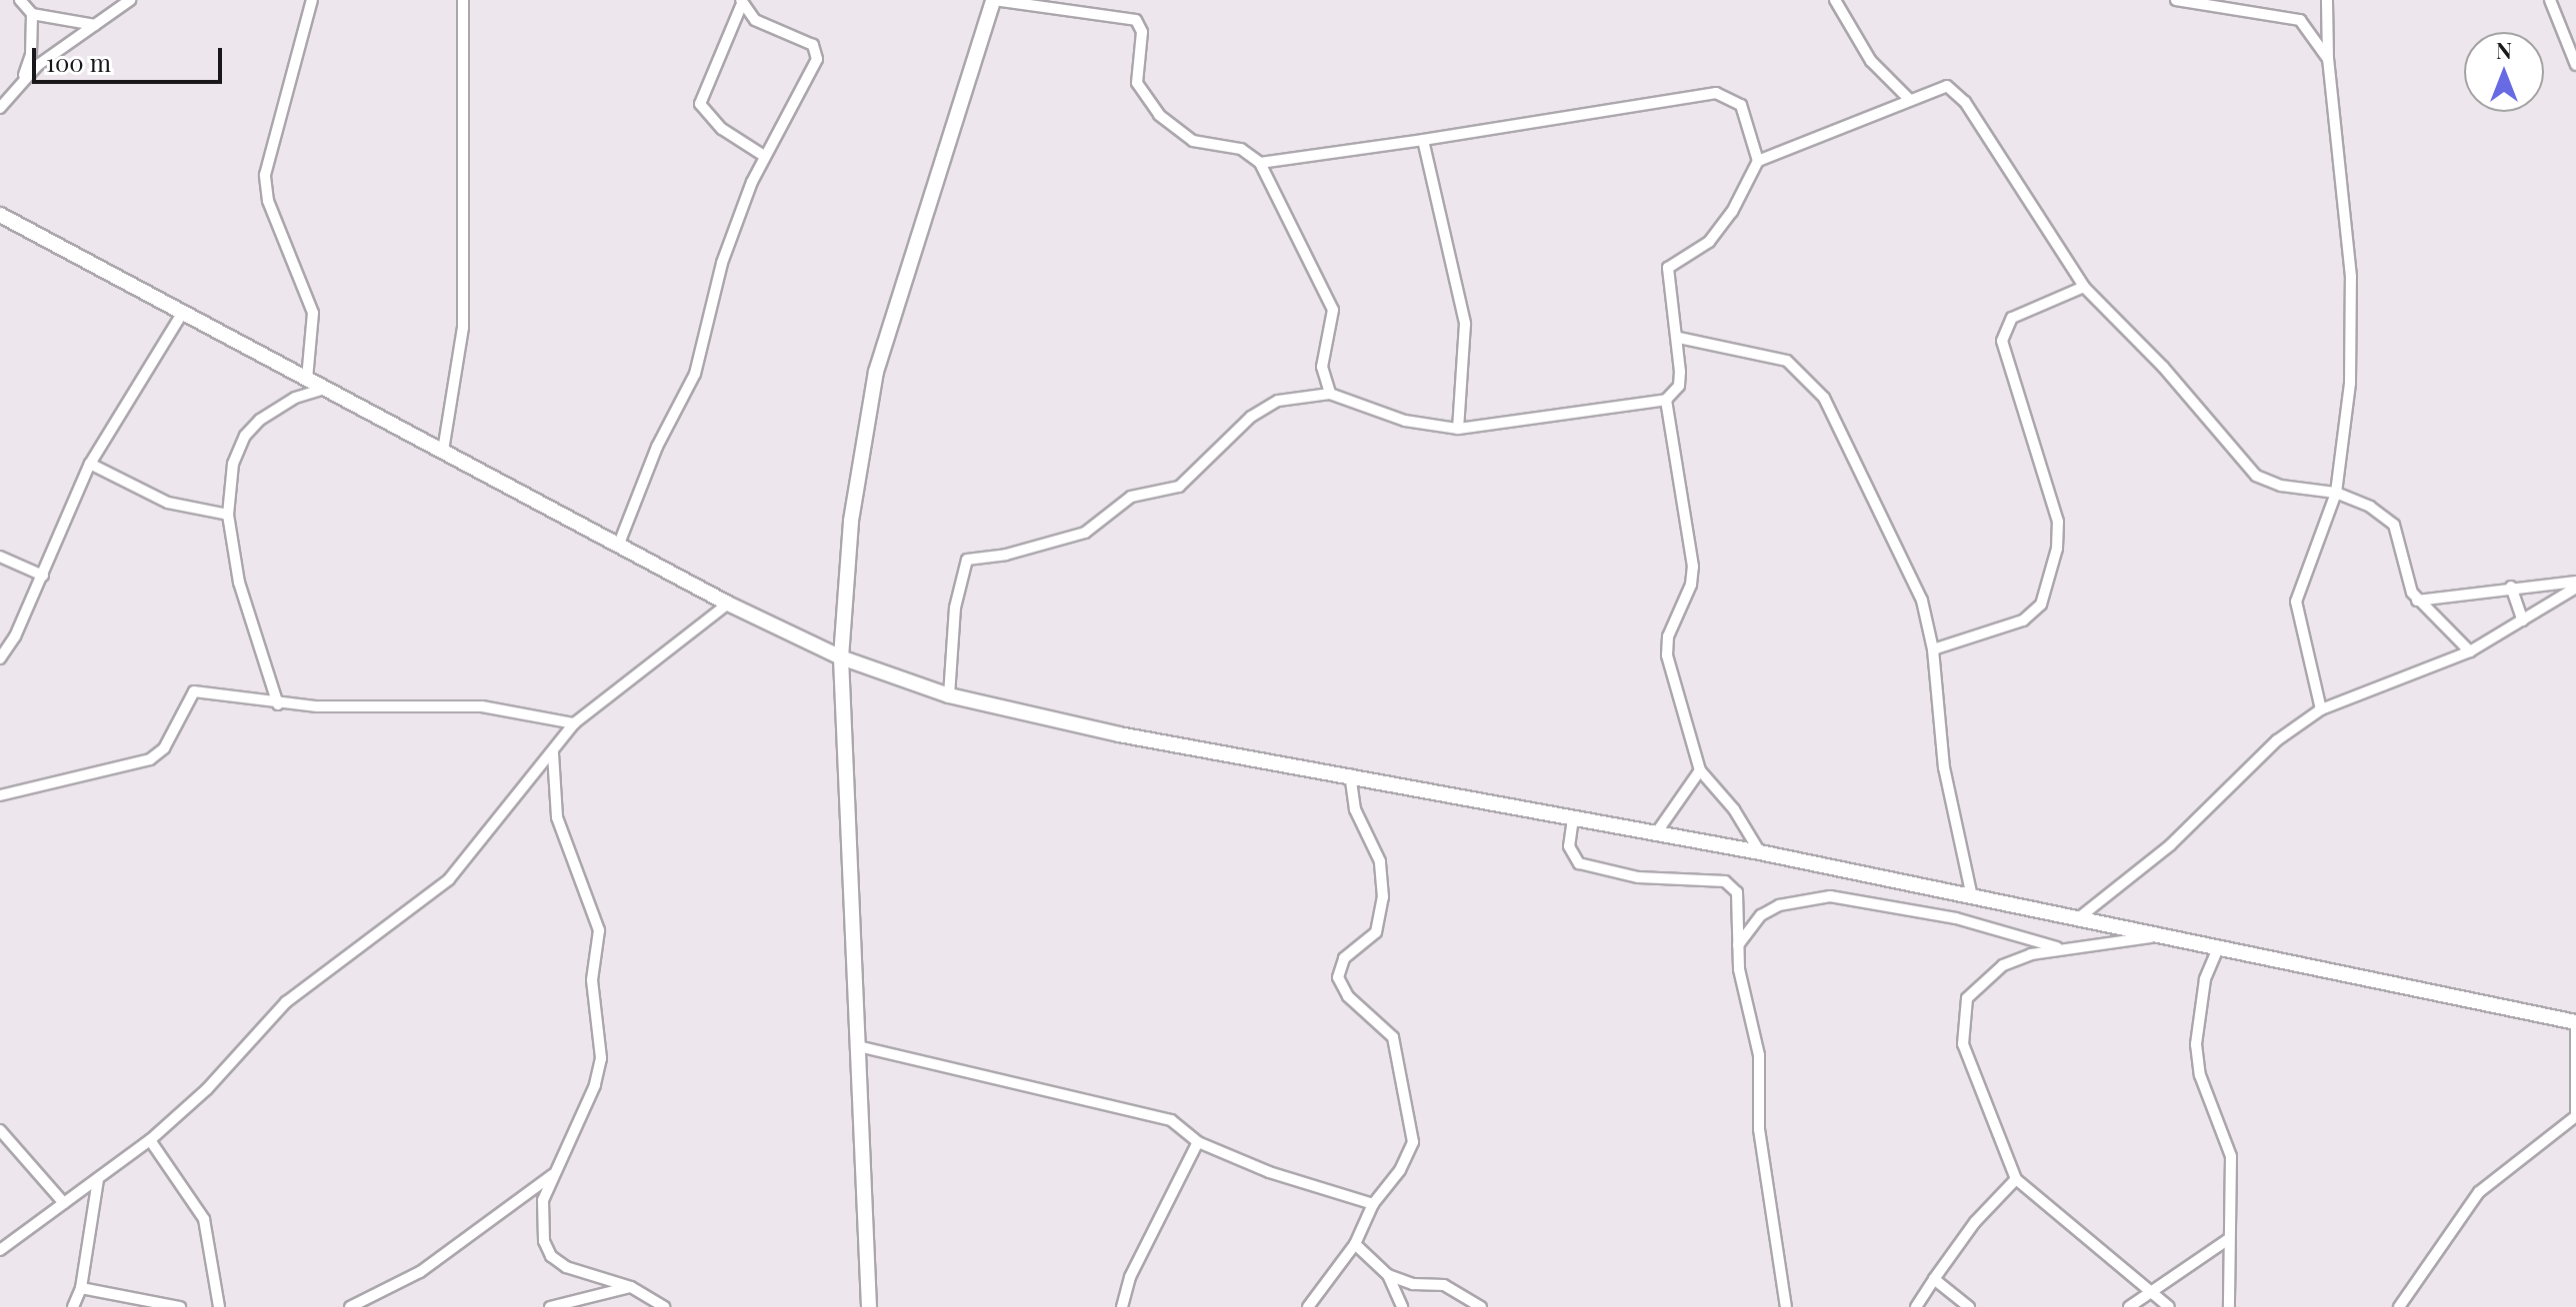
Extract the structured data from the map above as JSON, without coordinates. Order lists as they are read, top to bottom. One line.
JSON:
{"scale_bar":"100 m","north":"top"}
